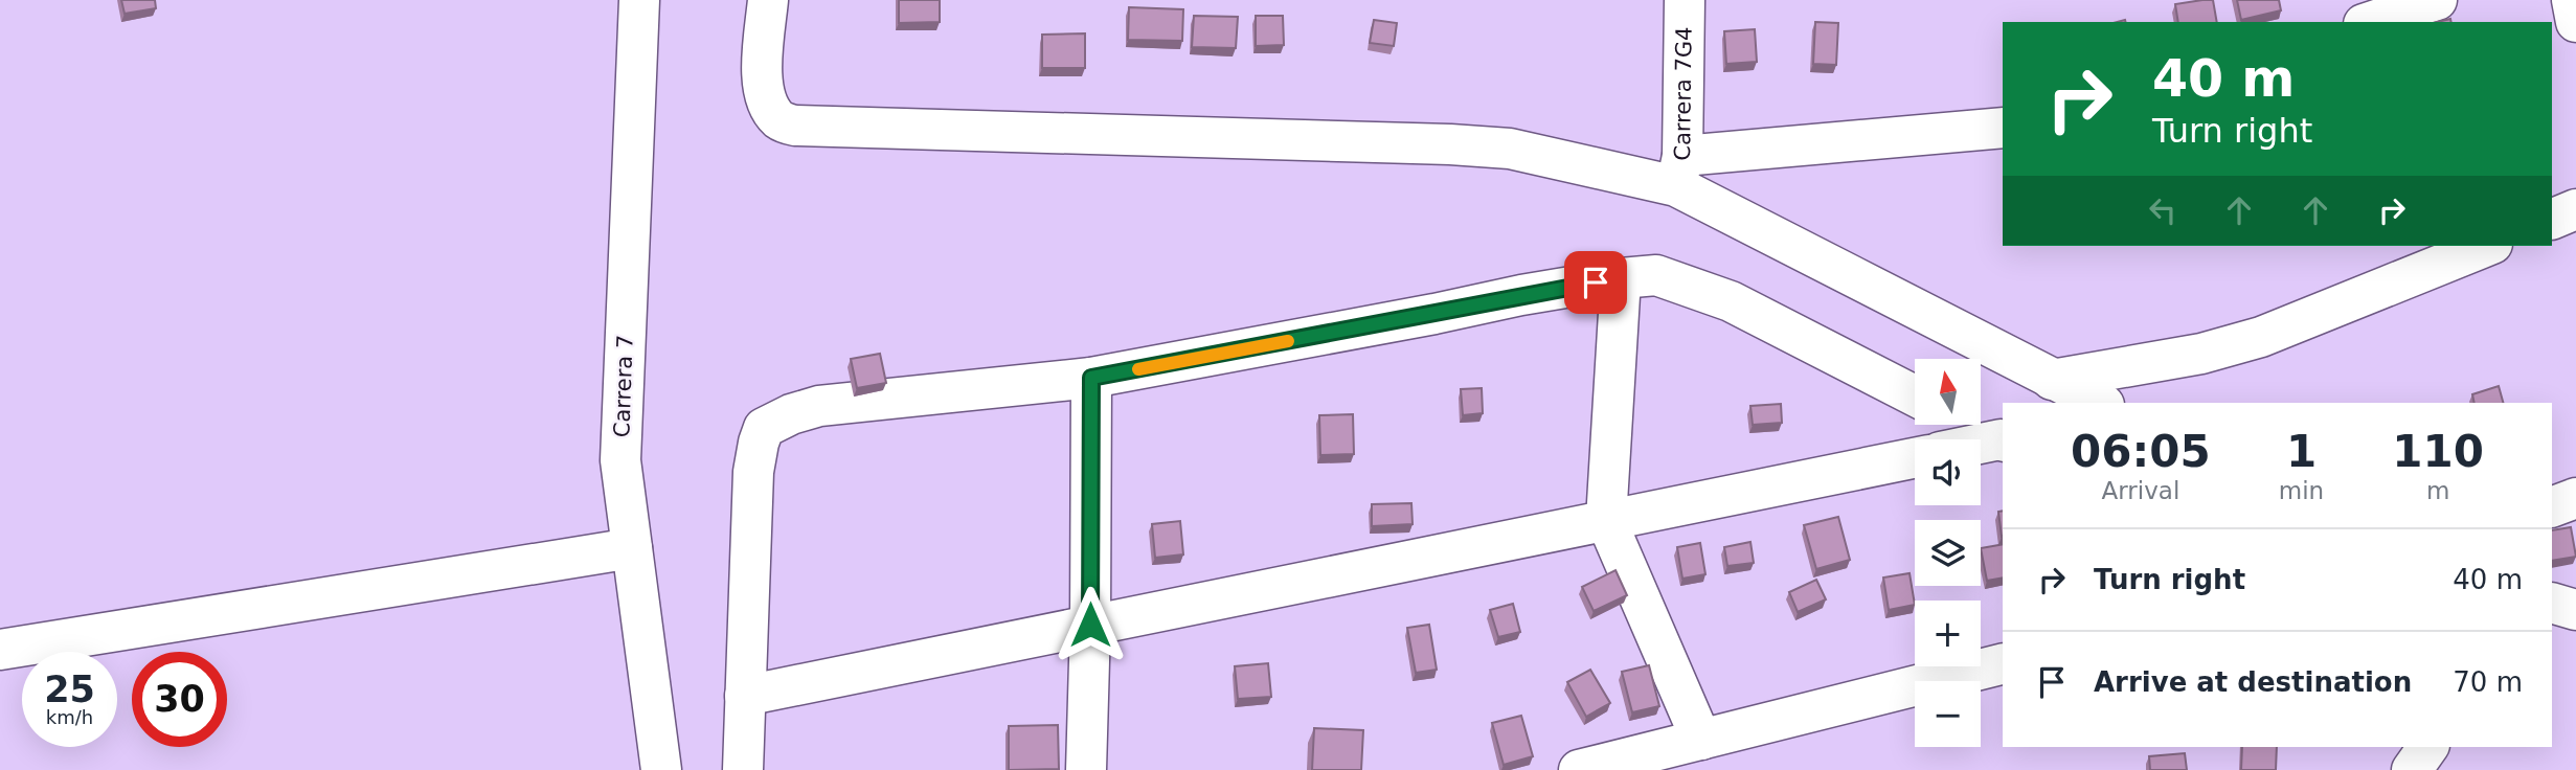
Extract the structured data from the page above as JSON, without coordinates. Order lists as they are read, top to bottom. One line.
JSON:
{"streets":{"street":["Carrera 7G4","Carrera 7"]},"north":"top","page":{"turn":["40 m","Turn right"],"map_buttons":["+","−"],"eta":["06:05","Arrival","1","min","110","m"],"list":[{"name":"Turn right","value":"40 m"},{"name":"Arrive at destination","value":"70 m"}],"speed":"25 km/h","limit":"30"}}
